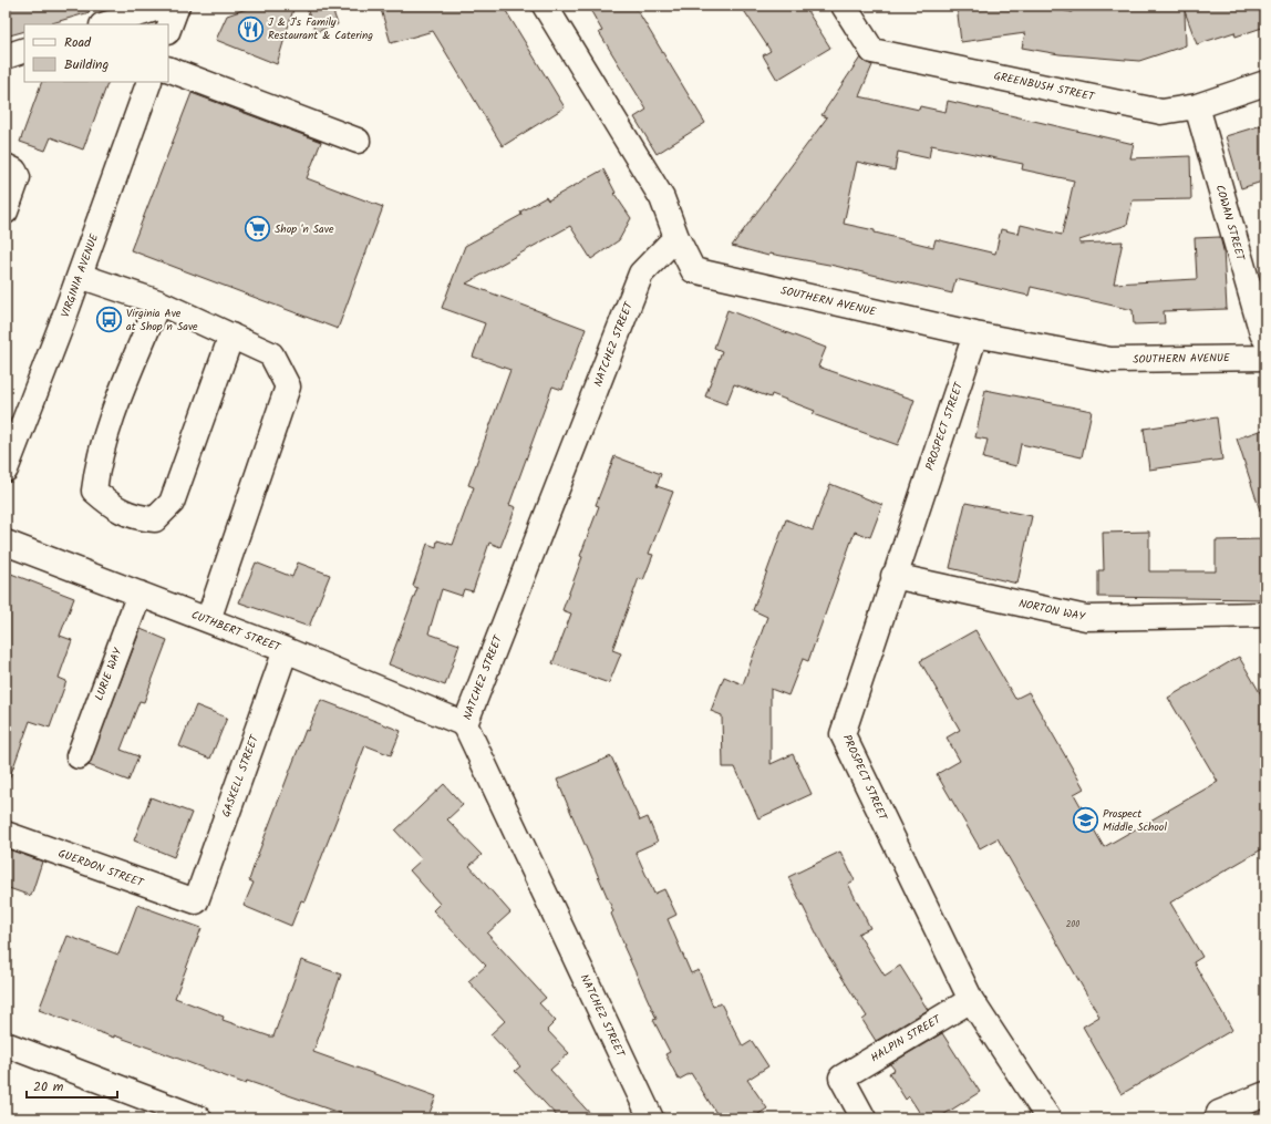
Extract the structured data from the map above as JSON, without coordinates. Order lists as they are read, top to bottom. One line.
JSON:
{"streets":{"street":["GREENBUSH STREET","COWAN STREET","VIRGINIA AVENUE","SOUTHERN AVENUE","NATCHEZ STREET","PROSPECT STREET","NORTON WAY","CUTHBERT STREET","LURIE WAY","GASKELL STREET","GUERDON STREET","HALPIN STREET"]},"crossings":[["GREENBUSH STREET","COWAN STREET"],["SOUTHERN AVENUE","NATCHEZ STREET"],["SOUTHERN AVENUE","PROSPECT STREET"],["NATCHEZ STREET","CUTHBERT STREET"],["PROSPECT STREET","NORTON WAY"],["PROSPECT STREET","HALPIN STREET"],["CUTHBERT STREET","LURIE WAY"],["CUTHBERT STREET","GASKELL STREET"],["GASKELL STREET","GUERDON STREET"]],"places":{"restaurant":["J & J's Family Restaurant & Catering"],"supermarket":["Shop 'n Save"],"bus stop":["Virginia Ave at Shop n Save"],"school or university":["Prospect Middle School"]},"house_numbers":["200"],"legend":["Road","Building"],"scale_bar":"20 m"}
